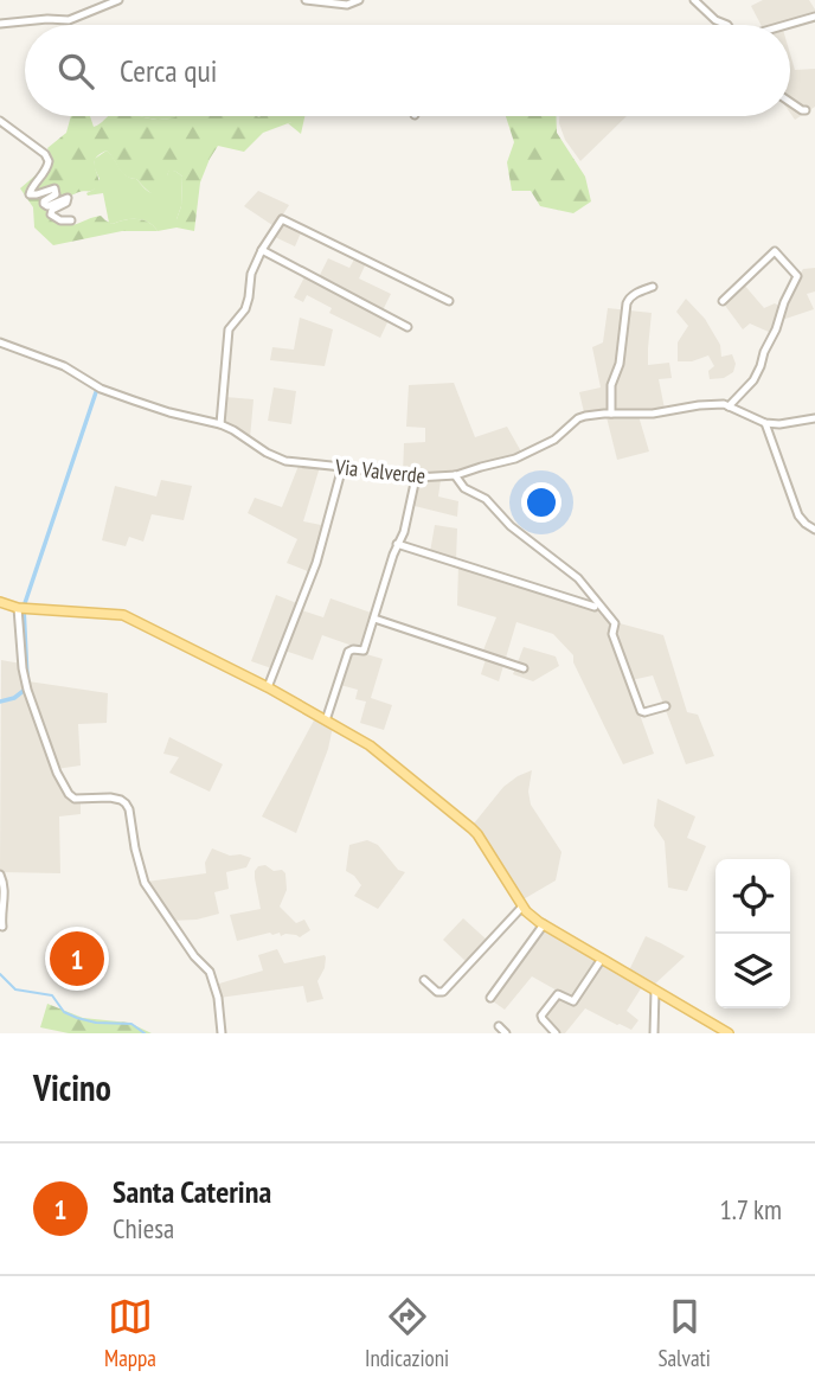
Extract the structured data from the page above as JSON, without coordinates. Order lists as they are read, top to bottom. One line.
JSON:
{"streets":{"street":["Via Valverde"]},"page":{"search":"Cerca qui","pins":"1","heading":"Vicino","list":[{"mark":"1","name":"Santa Caterina","note":"Chiesa","value":"1.7 km"}],"nav":["Mappa","Indicazioni","Salvati"]}}
